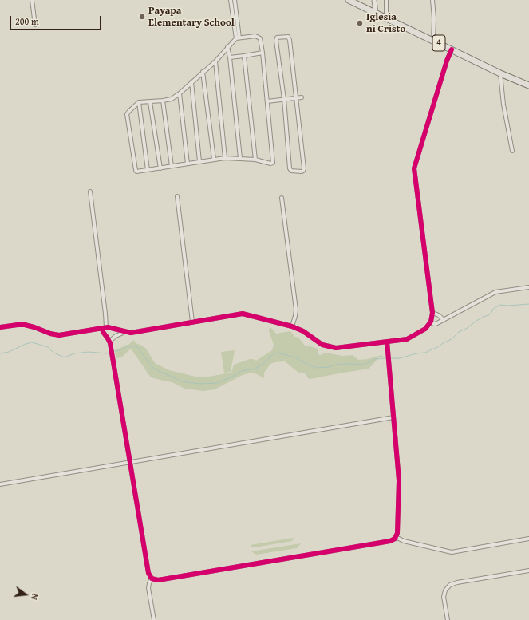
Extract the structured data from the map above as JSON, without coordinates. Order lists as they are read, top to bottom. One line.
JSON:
{"streets":{"highway":["4"]},"places":["Payapa Elementary School","Iglesia ni Cristo"],"scale_bar":"200 m","north":"right"}
